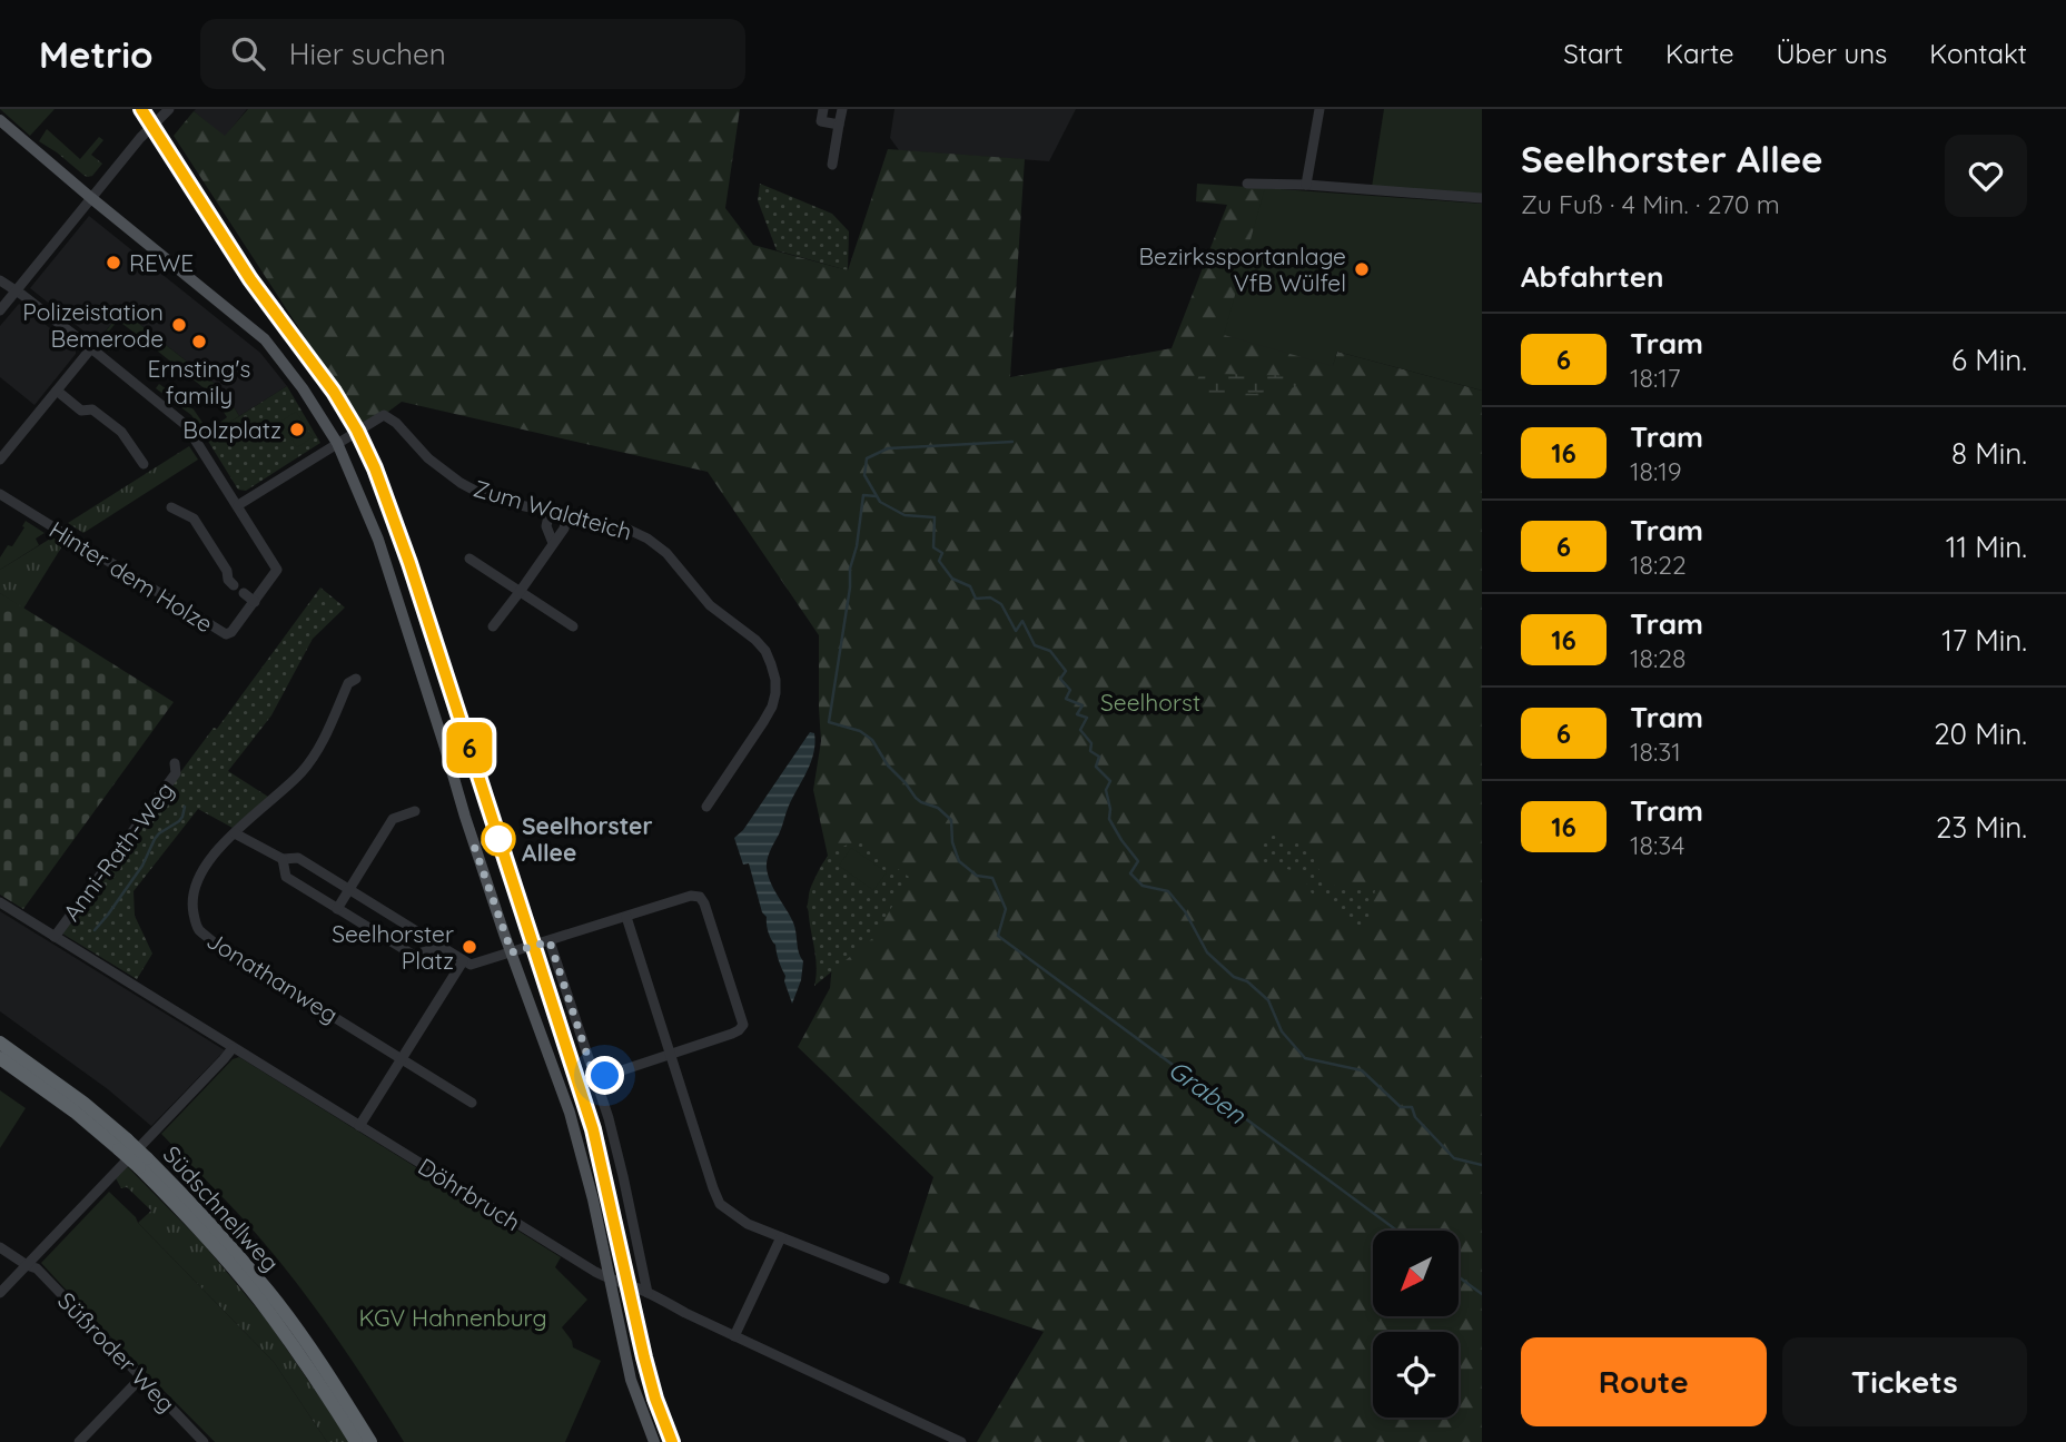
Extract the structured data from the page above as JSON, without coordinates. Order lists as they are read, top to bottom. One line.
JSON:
{"streets":{"highway":["Südschnellweg"],"street":["Zum Waldteich","Hinter dem Holze","Anni-Rath-Weg","Jonathanweg","Döhrbruch","Süßroder Weg"]},"crossings":[["Anni-Rath-Weg","Döhrbruch"]],"water":["Graben"],"parks":["Seelhorst","KGV Hahnenburg"],"places":["REWE","Bezirkssportanlage VfB Wülfel","Polizeistation Bemerode","Ernsting's family","Bolzplatz","Seelhorster Allee","Seelhorster Platz"],"lines":["tram line 6"],"north":"bottom left","page":{"header":"Metrio","search":"Hier suchen","nav":["Start","Karte","Über uns","Kontakt"],"on_map":"6","heading":[["Seelhorster Allee","Zu Fuß · 4 Min. · 270 m"],"Abfahrten"],"list":[{"mark":"6","name":"Tram","note":"18:17","value":"6 Min."},{"mark":"16","name":"Tram","note":"18:19","value":"8 Min."},{"mark":"6","name":"Tram","note":"18:22","value":"11 Min."},{"mark":"16","name":"Tram","note":"18:28","value":"17 Min."},{"mark":"6","name":"Tram","note":"18:31","value":"20 Min."},{"mark":"16","name":"Tram","note":"18:34","value":"23 Min."}],"buttons":["Route","Tickets"]}}
